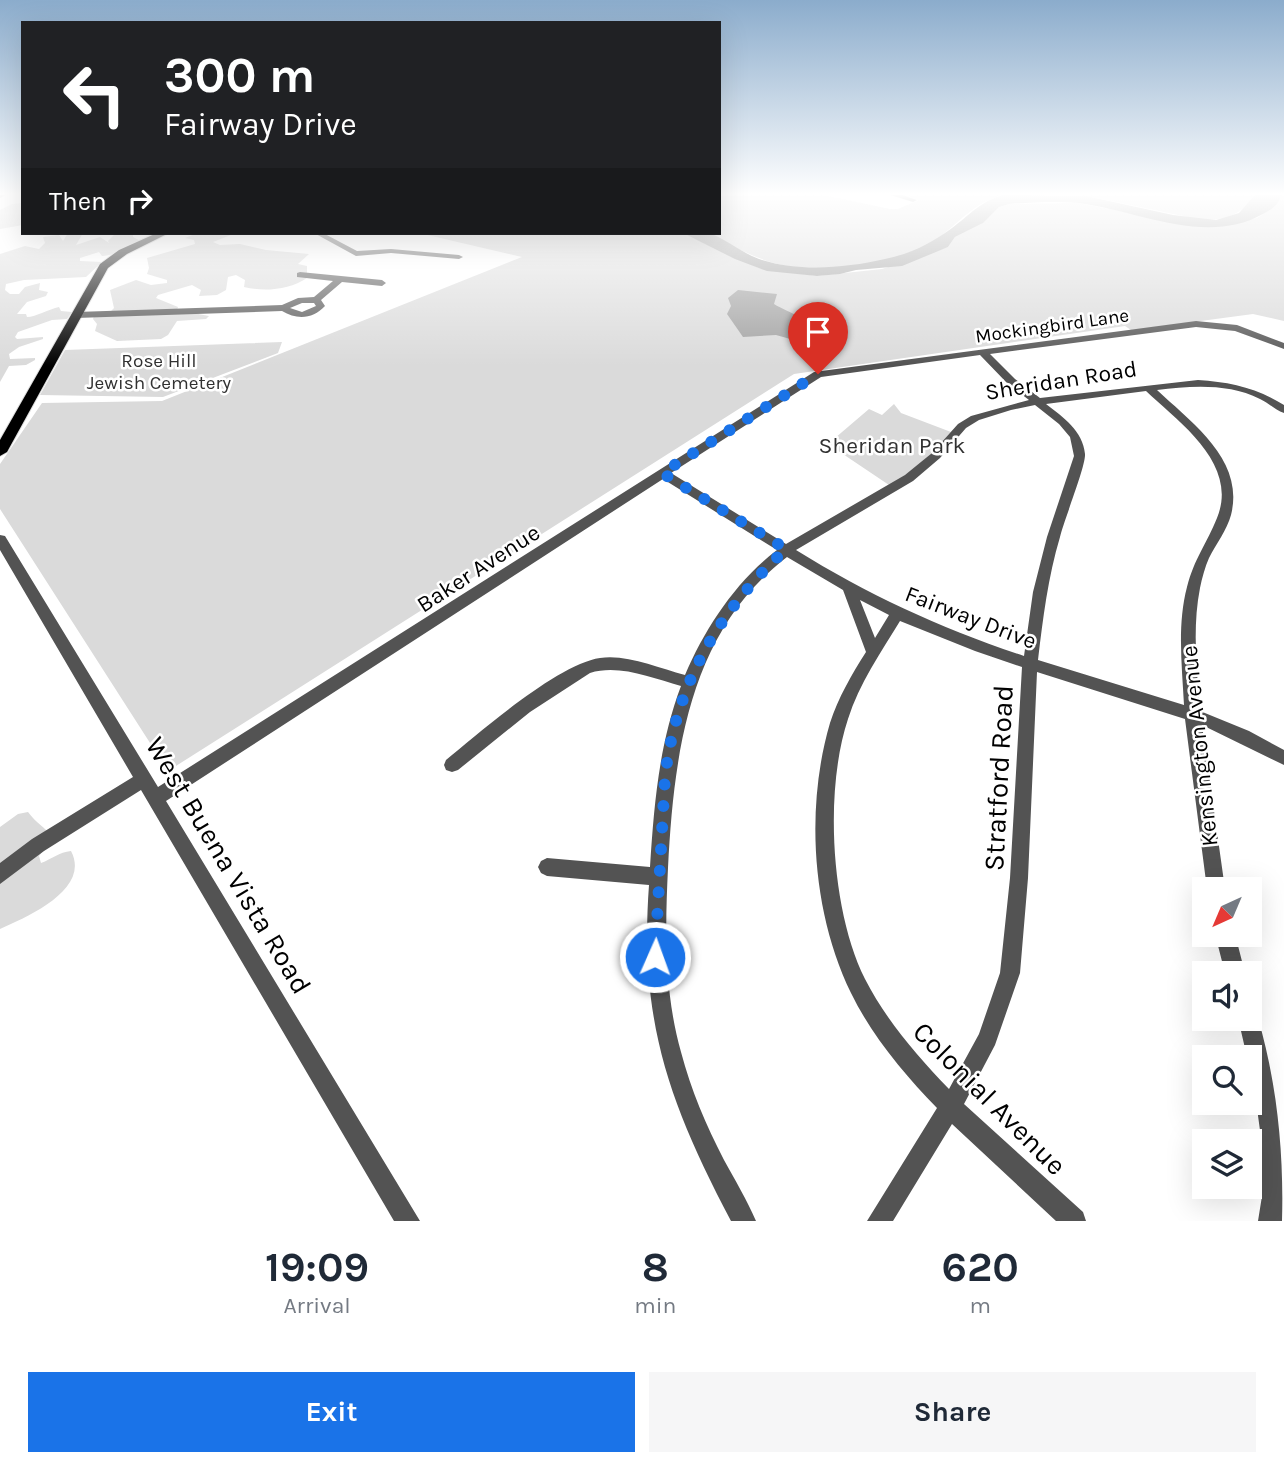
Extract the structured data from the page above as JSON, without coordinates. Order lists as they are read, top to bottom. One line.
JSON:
{"streets":{"street":["Mockingbird Lane","Sheridan Road","Baker Avenue","Fairway Drive","Kensington Avenue","Stratford Road","West Buena Vista Road","Colonial Avenue"]},"crossings":[["Mockingbird Lane","Baker Avenue"],["Mockingbird Lane","Stratford Road"],["Sheridan Road","Fairway Drive"],["Sheridan Road","Kensington Avenue"],["Sheridan Road","Stratford Road"],["Baker Avenue","Fairway Drive"],["Baker Avenue","West Buena Vista Road"],["Fairway Drive","Kensington Avenue"],["Fairway Drive","Stratford Road"],["Fairway Drive","Colonial Avenue"],["Stratford Road","Colonial Avenue"]],"parks":["Rose Hill Jewish Cemetery","Sheridan Park"],"north":"bottom left","page":{"turn":["300 m","Fairway Drive"],"then":"Then","eta":["19:09","Arrival","8","min","620","m"],"buttons":["Exit","Share"]}}
